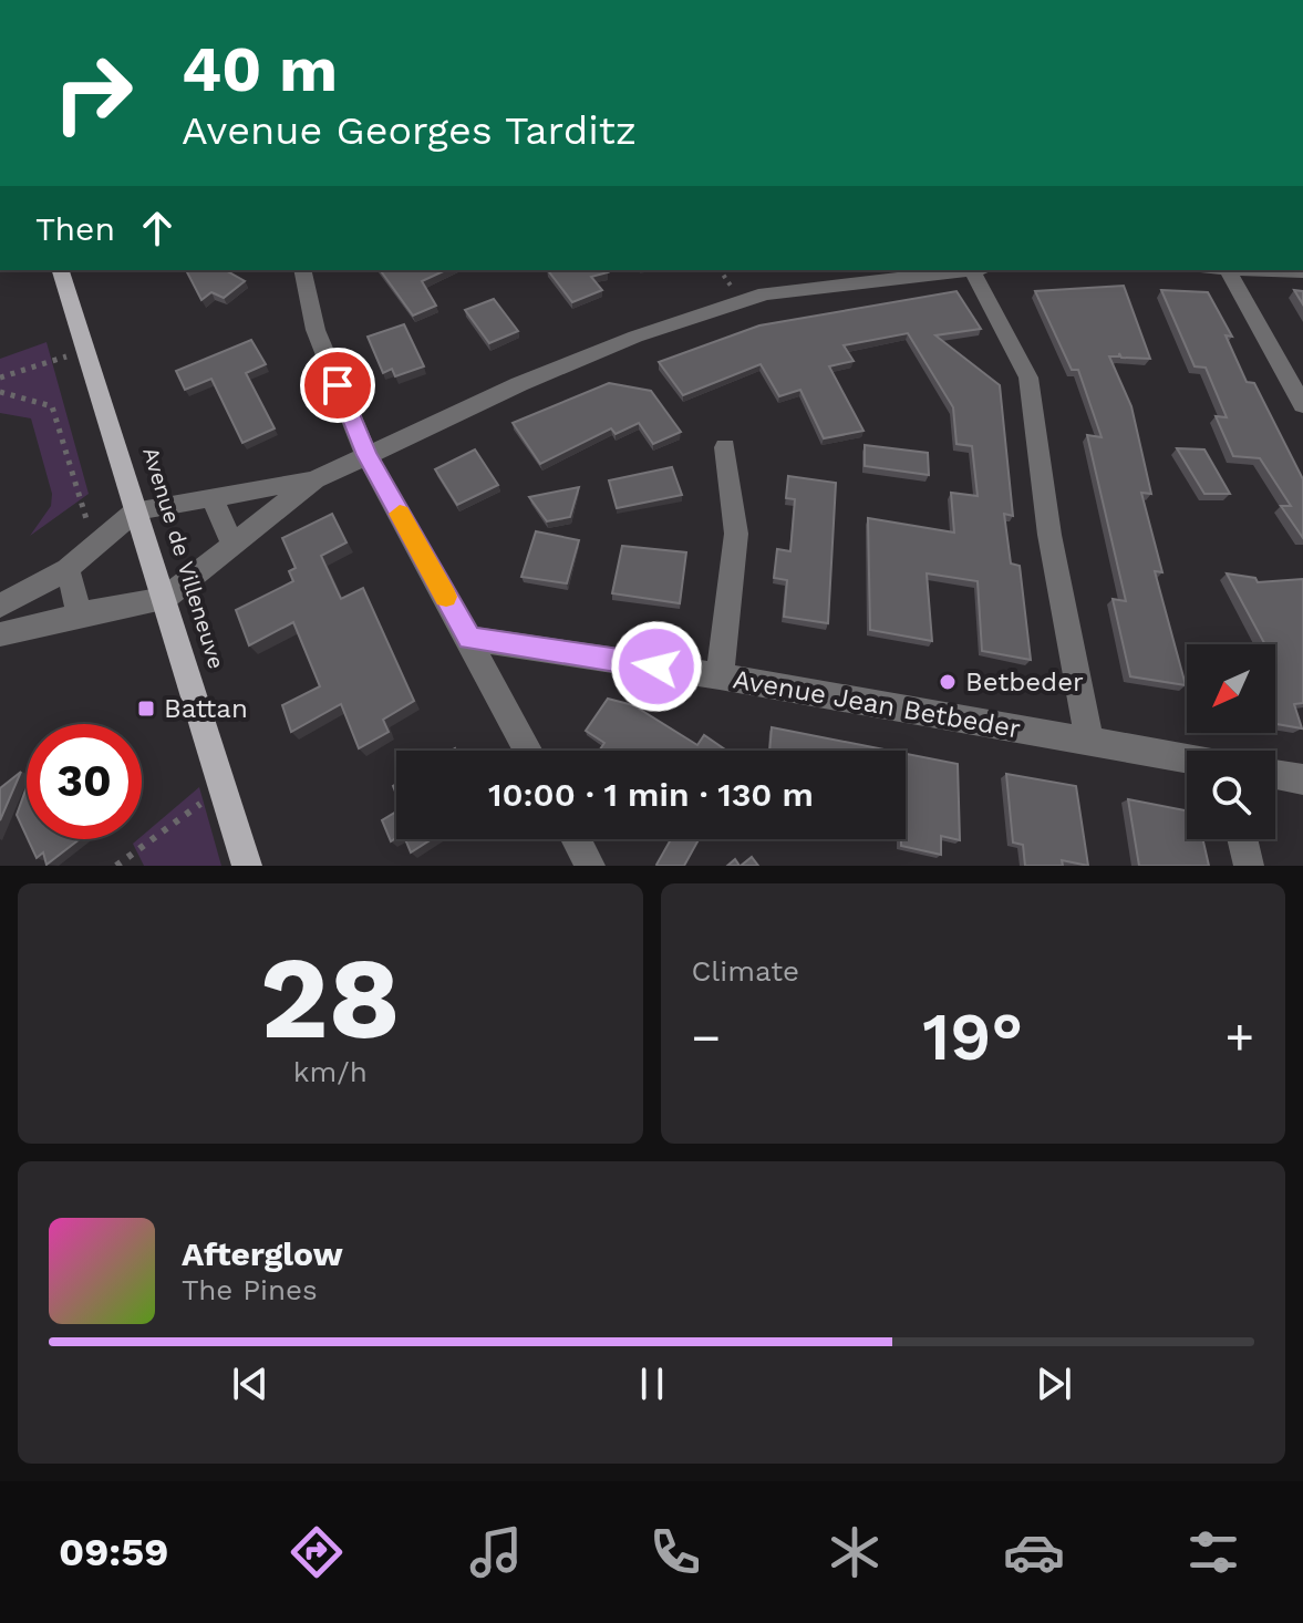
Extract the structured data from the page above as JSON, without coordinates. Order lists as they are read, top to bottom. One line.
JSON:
{"streets":{"main road":["Avenue de Villeneuve"],"street":["Avenue Jean Betbeder"]},"places":{"other":["Betbeder"],"transit":["Battan"]},"north":"bottom left","page":{"turn":["40 m","Avenue Georges Tarditz"],"then":"Then","limit":"30","trip":"10:00 · 1 min · 130 m","tile":[["28","km/h"],"Climate"],"heat":["−","19°","+"],"song":["Afterglow","The Pines"],"tabs":"09:59"}}
